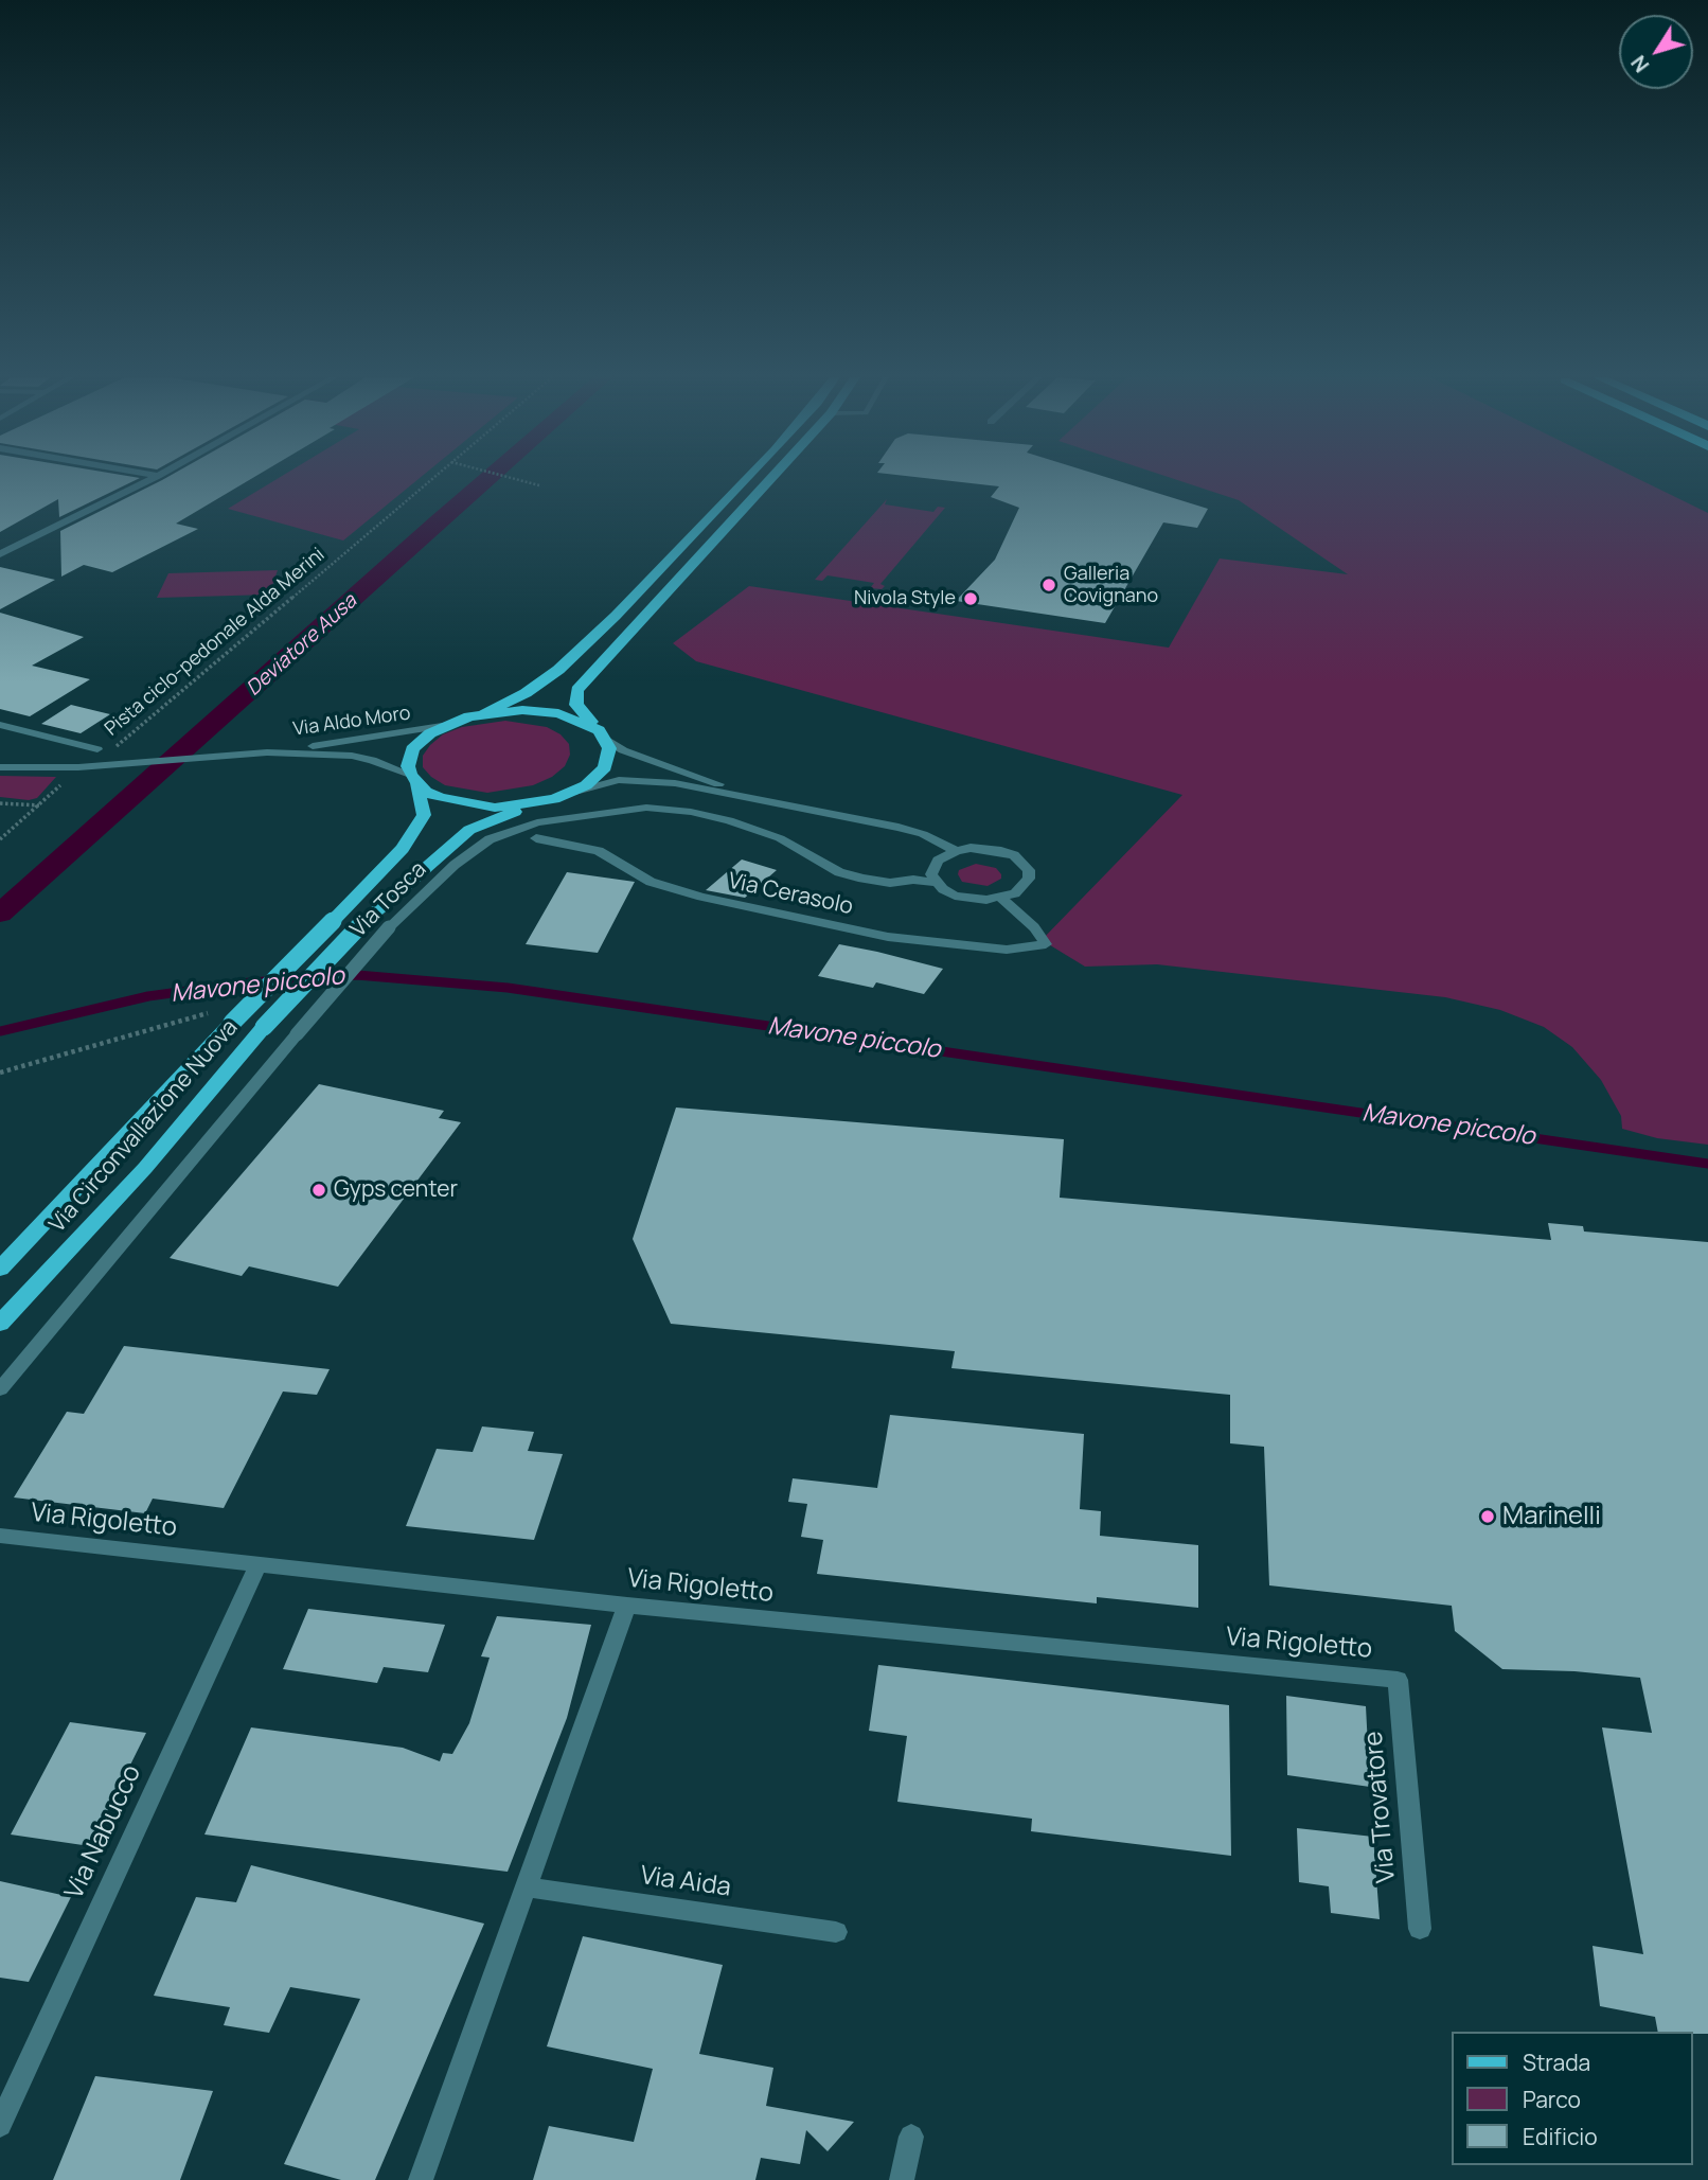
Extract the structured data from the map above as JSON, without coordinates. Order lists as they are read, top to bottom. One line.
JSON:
{"streets":{"main road":["Via Circonvallazione Nuova"],"street":["Via Aldo Moro","Via Cerasolo","Via Tosca","Via Rigoletto","Via Trovatore","Via Nabucco","Via Aida"],"path":["Pista ciclo-pedonale Alda Merini"]},"crossings":[["Via Rigoletto","Via Trovatore"],["Via Rigoletto","Via Nabucco"]],"water":["Deviatore Ausa","Mavone piccolo"],"places":["Galleria Covignano","Nivola Style","Gyps center","Marinelli"],"legend":["Strada","Parco","Edificio"],"north":"bottom left"}
